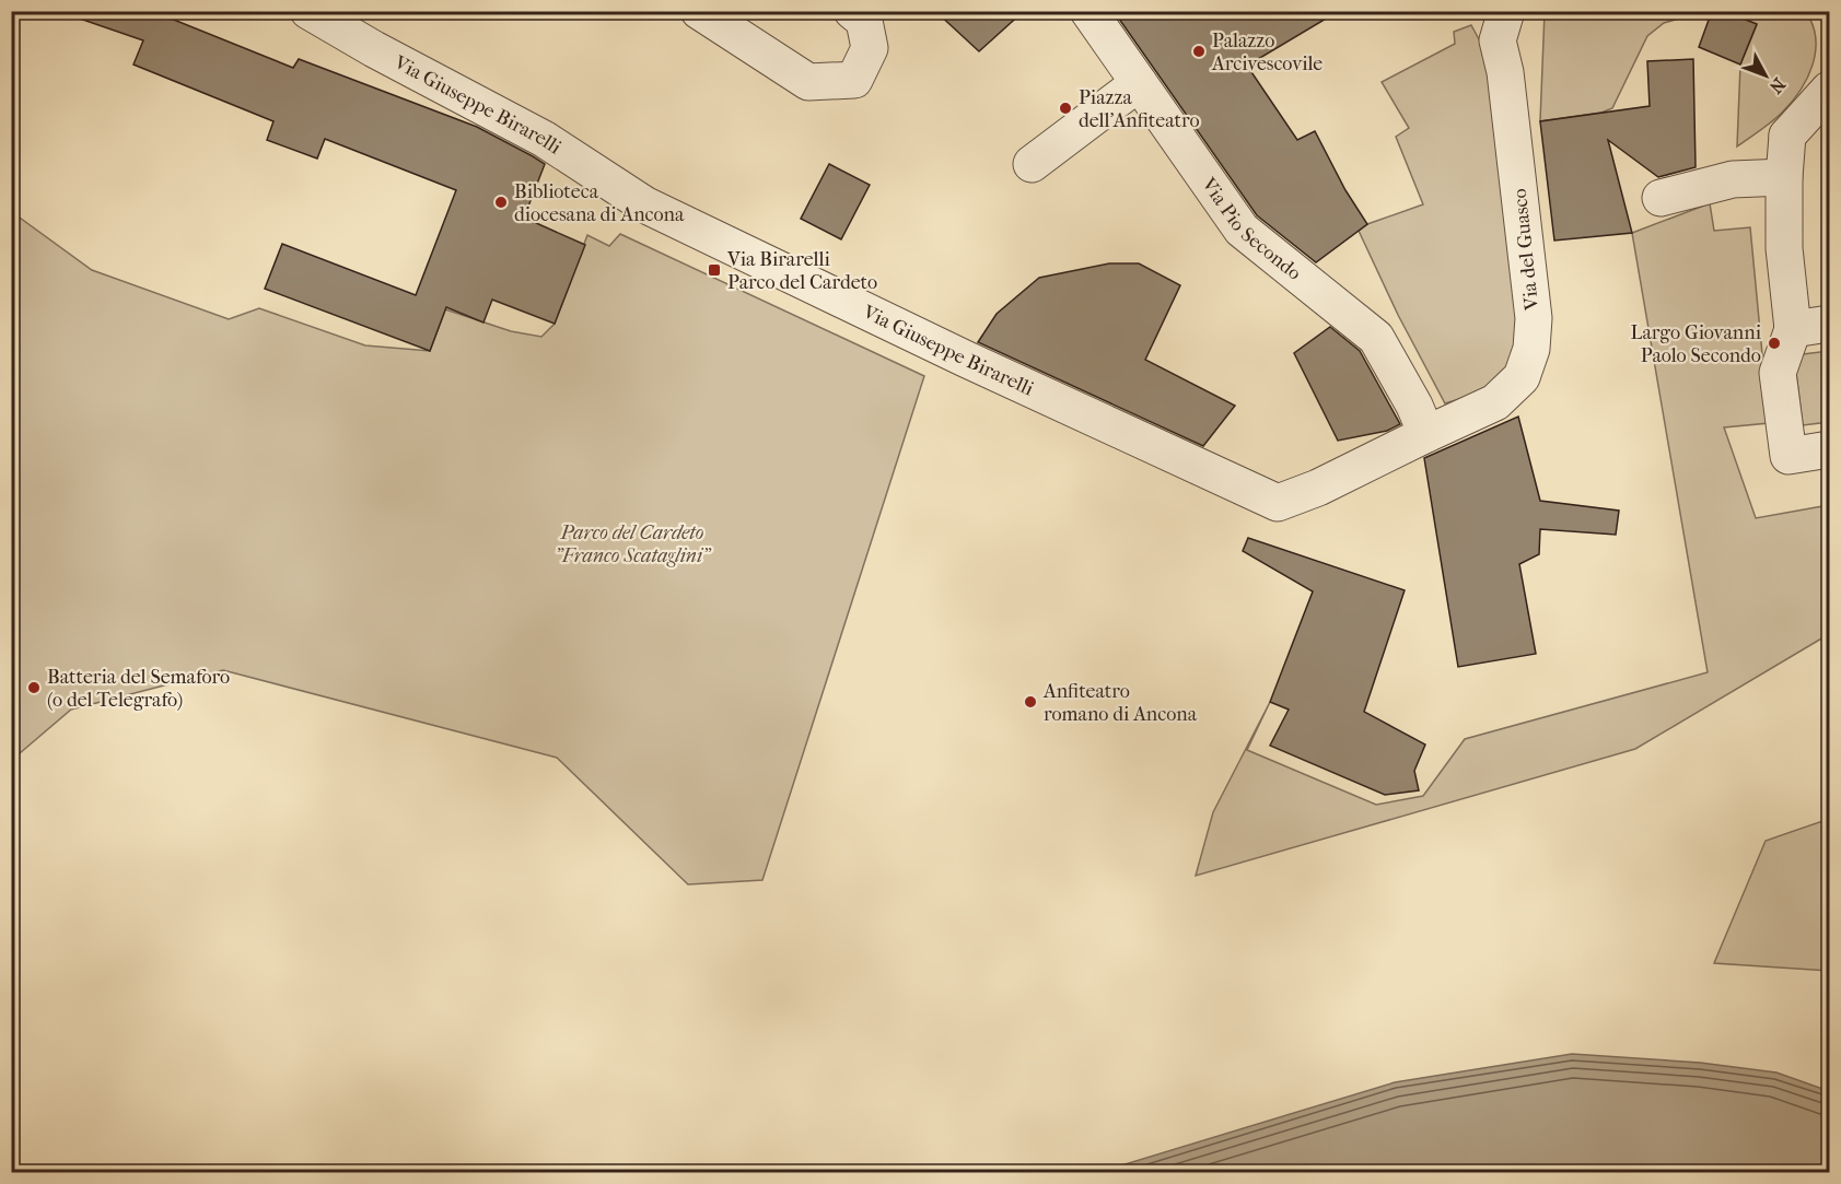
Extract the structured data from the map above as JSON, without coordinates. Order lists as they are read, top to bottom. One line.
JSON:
{"streets":{"street":["Via Giuseppe Birarelli","Via Pio Secondo","Via del Guasco"]},"crossings":[["Via Giuseppe Birarelli","Via Pio Secondo"],["Via Giuseppe Birarelli","Via del Guasco"],["Via Pio Secondo","Via del Guasco"]],"parks":["Parco del Cardeto \"Franco Scataglini\""],"places":{"other":["Palazzo Arcivescovile","Piazza dell'Anfiteatro","Biblioteca diocesana di Ancona","Largo Giovanni Paolo Secondo","Batteria del Semaforo (o del Telegrafo)","Anfiteatro romano di Ancona"],"transit":["Via Birarelli Parco del Cardeto"]},"north":"bottom right"}
